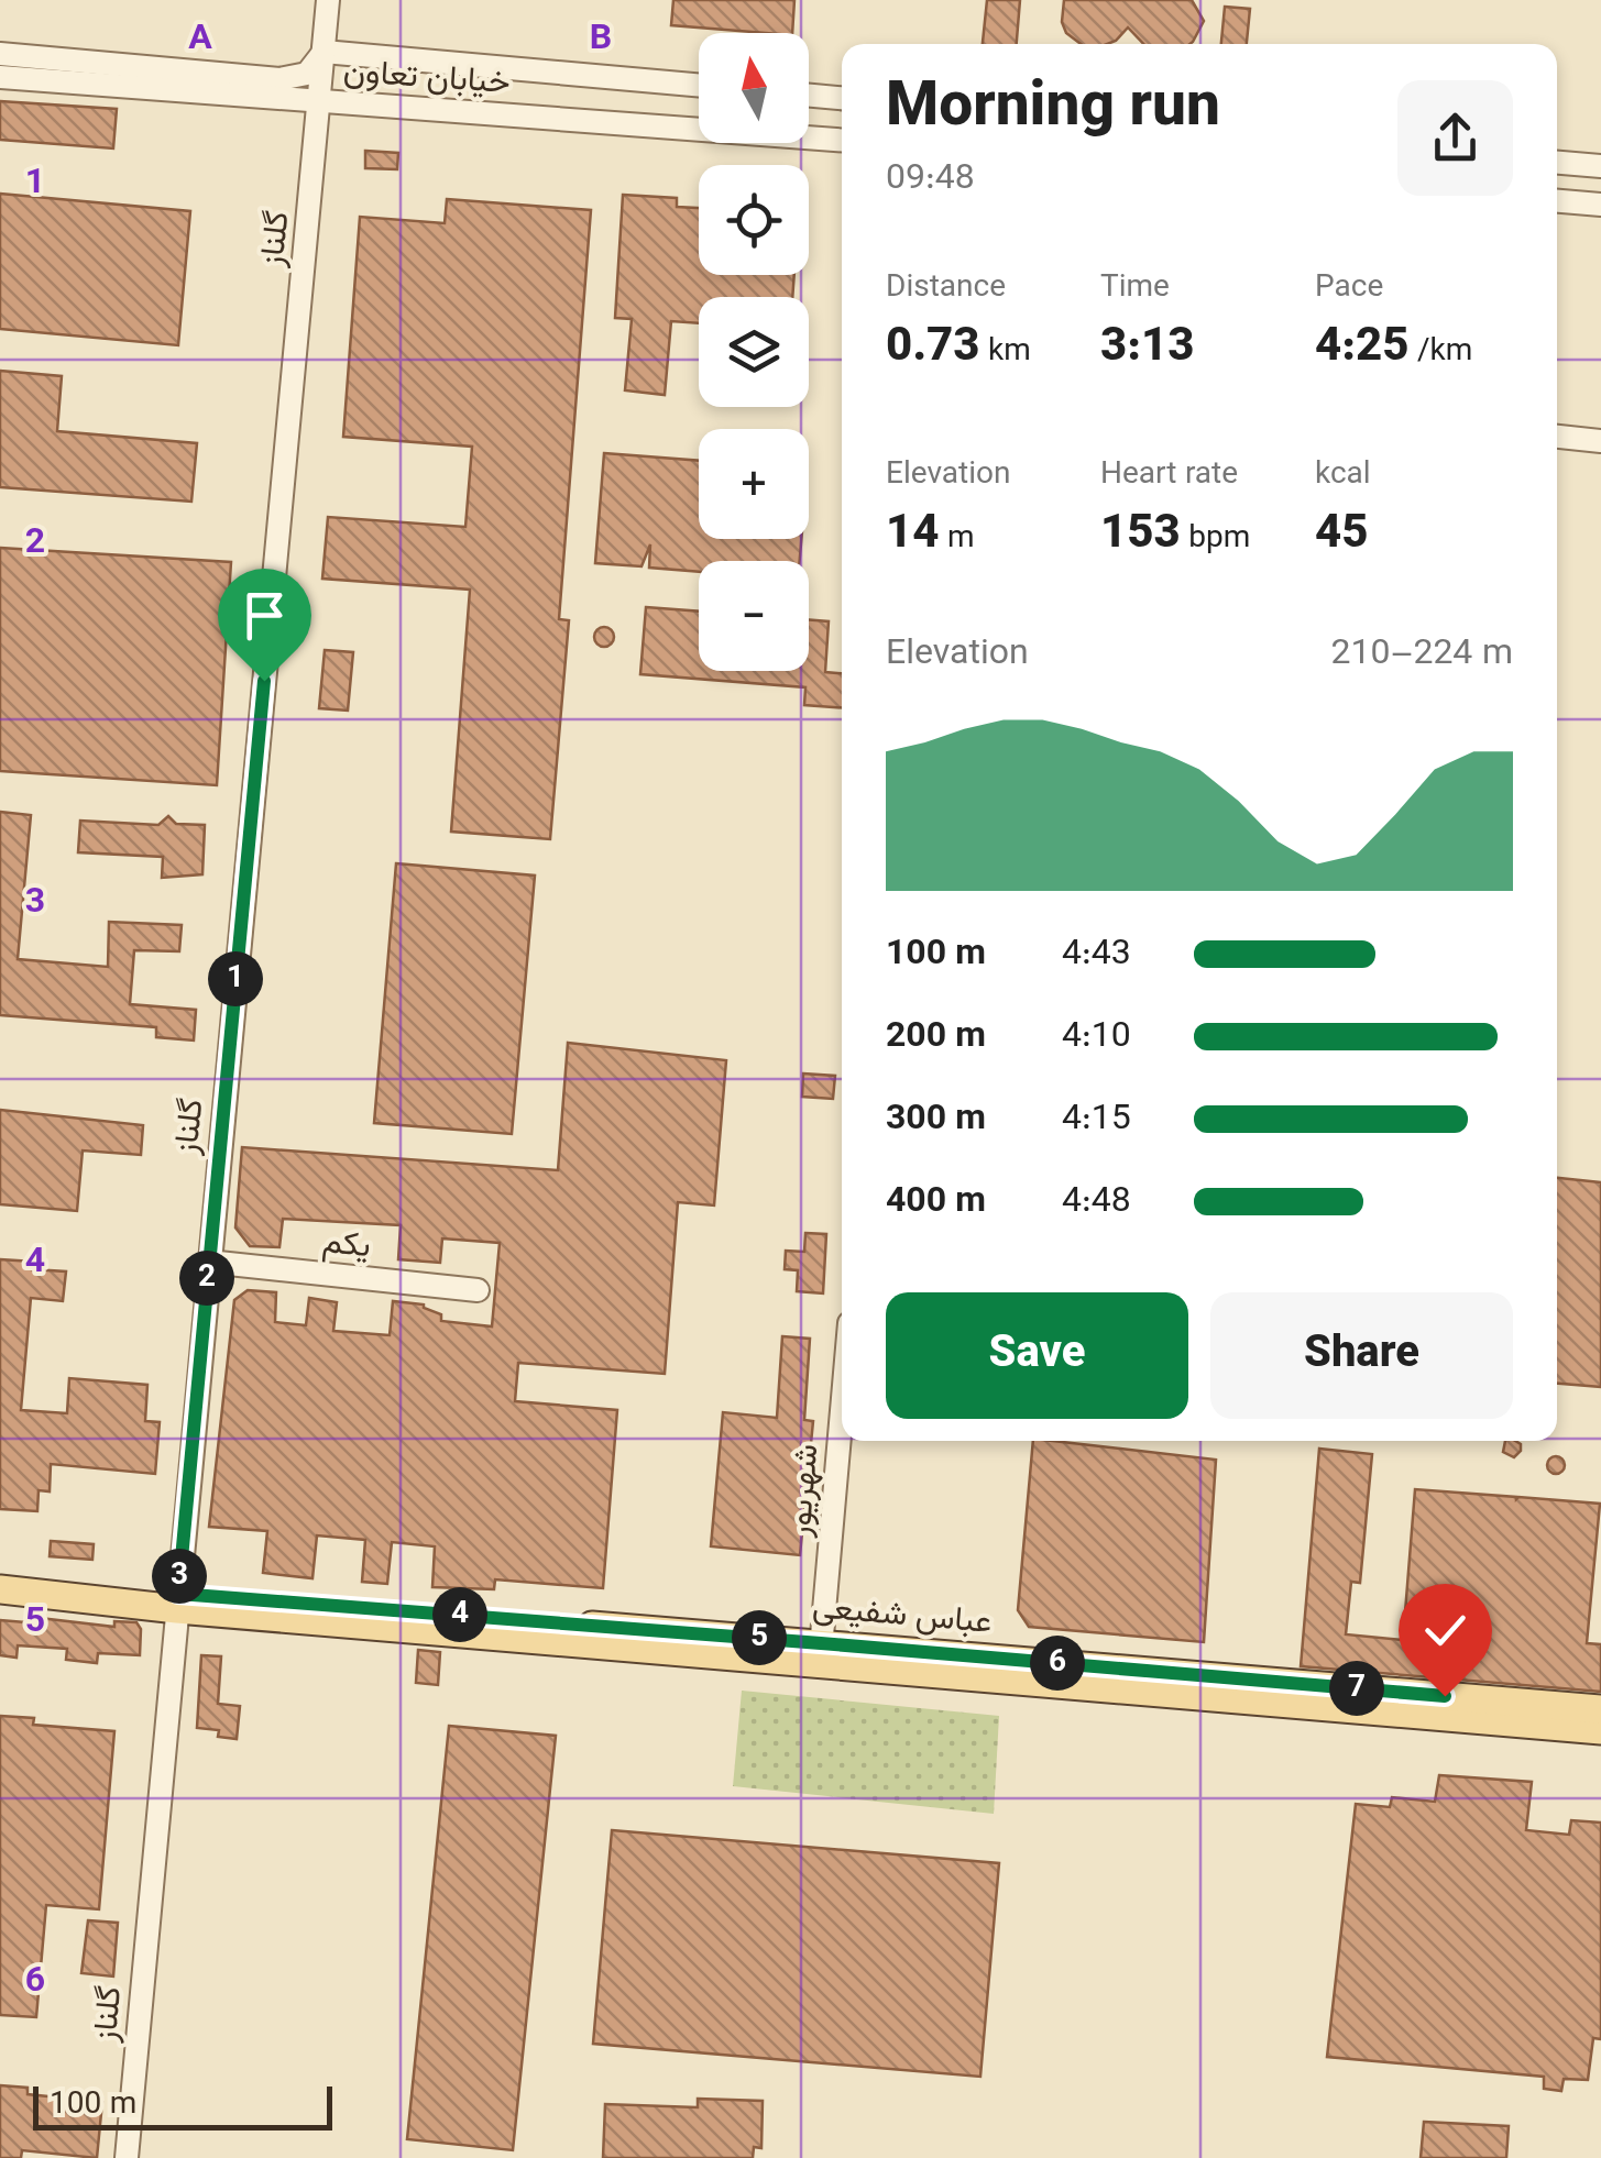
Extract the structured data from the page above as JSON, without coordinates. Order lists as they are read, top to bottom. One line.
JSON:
{"streets":{"main road":["عباس شفیعی"],"street":["خیابان تعاون","گلناز","یکم","شهریور"]},"crossings":[["خیابان تعاون","گلناز"],["گلناز","یکم"],["گلناز","عباس شفیعی"],["شهریور","عباس شفیعی"]],"scale_bar":"100 m","north":"top","page":{"map_buttons":["+","−"],"heading":["Morning run","09:48"],"stats":[["Distance","0.73 km"],["Time","3:13"],["Pace","4:25 /km"],["Elevation","14 m"],["Heart rate","153 bpm"],["kcal","45"]],"chart":["Elevation","210–224 m"],"list":[{"name":"100 m","note":"4:43"},{"name":"200 m","note":"4:10"},{"name":"300 m","note":"4:15"},{"name":"400 m","note":"4:48"}],"pins":["1","2","3","4","5","6","7"],"buttons":["Save","Share"],"scale":"100 m"},"grid":{"columns":["A","B"],"rows":["1","2","3","4","5","6"]}}
